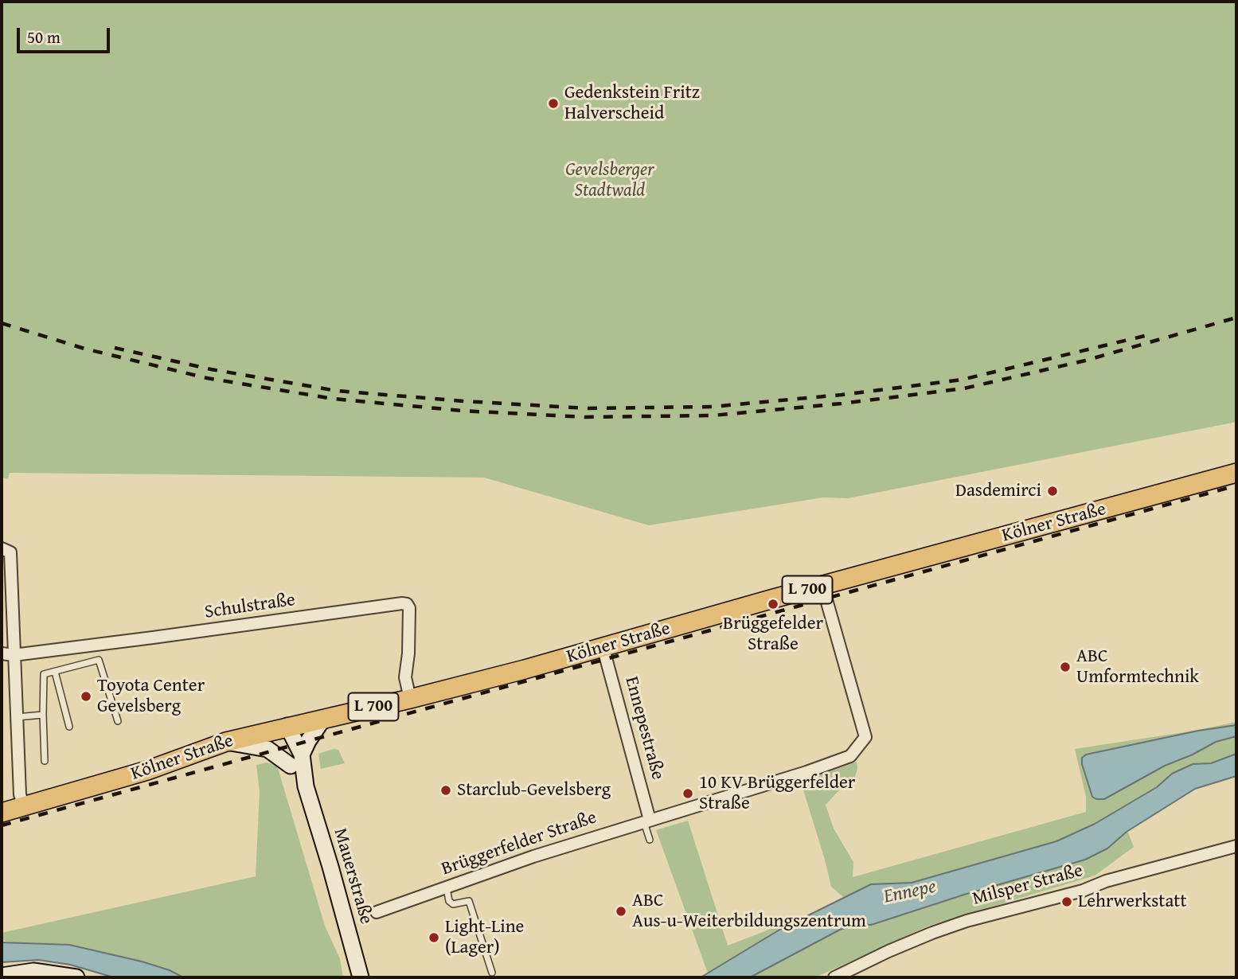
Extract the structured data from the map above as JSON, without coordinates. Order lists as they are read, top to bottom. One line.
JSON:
{"streets":{"main road":["Kölner Straße","L 700","Mauerstraße"],"street":["Schulstraße","Ennepestraße","Brüggerfelder Straße","Milsper Straße"]},"crossings":[["Kölner Straße","L 700"],["Kölner Straße","Schulstraße"],["Kölner Straße","Ennepestraße"],["Kölner Straße","Brüggerfelder Straße"],["Kölner Straße","Mauerstraße"],["L 700","Mauerstraße"],["Ennepestraße","Brüggerfelder Straße"]],"water":["Ennepe"],"parks":["Gevelsberger Stadtwald"],"places":["Gedenkstein Fritz Halverscheid","Dasdemirci","Brüggefelder Straße","ABC Umformtechnik","Toyota Center Gevelsberg","Starclub-Gevelsberg","10 KV Brüggerfelder Straße","Lehrwerkstatt","ABC Aus-u-Weiterbildungszentrum","Light-Line (Lager)"],"scale_bar":"50 m"}
